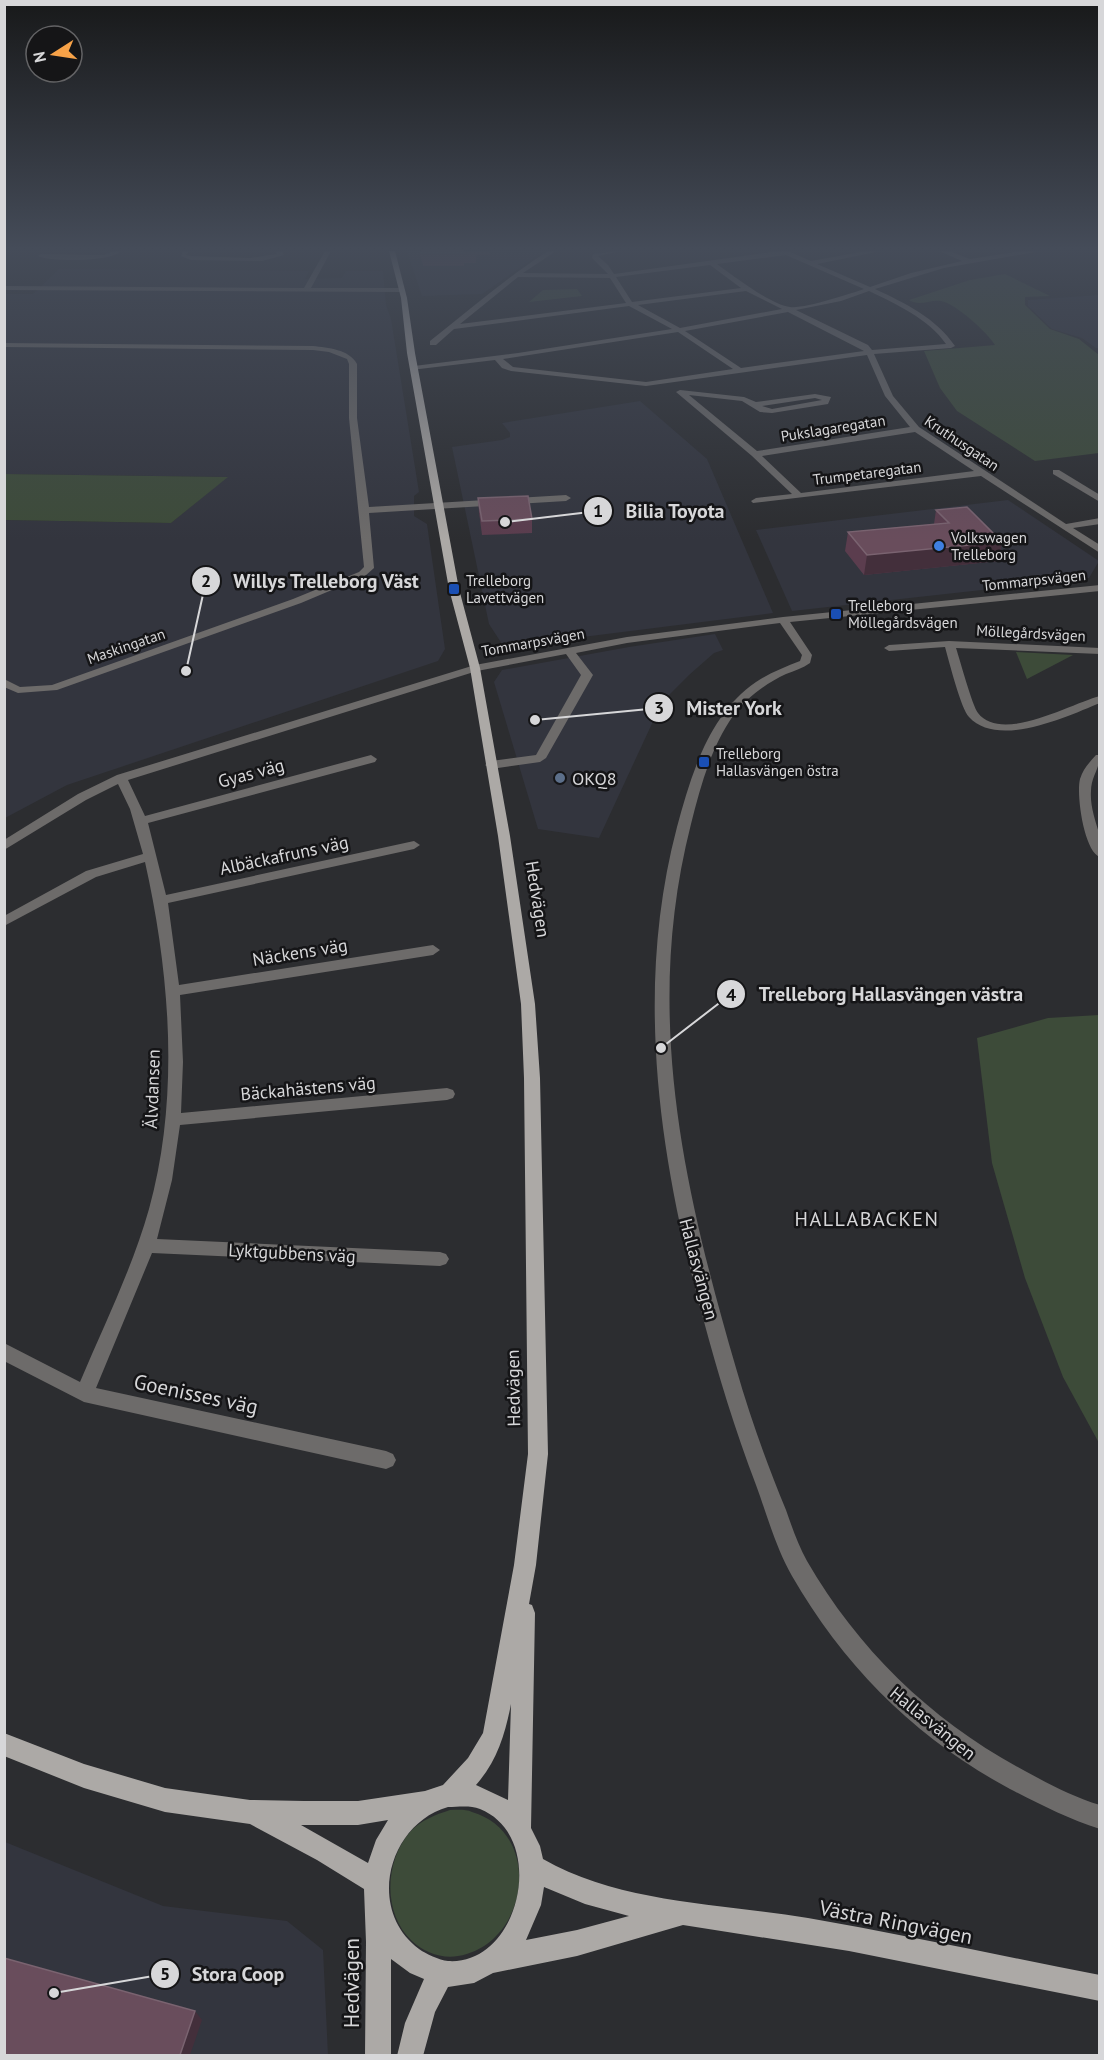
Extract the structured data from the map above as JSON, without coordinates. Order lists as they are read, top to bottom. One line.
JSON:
{"streets":{"main road":["Hedvägen","Västra Ringvägen"],"street":["Pukslagaregatan","Kruthusgatan","Trumpetaregatan","Tommarpsvägen","Möllegårdsvägen","Maskingatan","Gyas väg","Albäckafruns väg","Näckens väg","Bäckahästens väg","Älvdansen","Lyktgubbens väg","Hallasvängen","Goenisses väg"]},"crossings":[["Pukslagaregatan","Kruthusgatan"],["Kruthusgatan","Trumpetaregatan"],["Tommarpsvägen","Hedvägen"],["Tommarpsvägen","Älvdansen"],["Tommarpsvägen","Hallasvängen"],["Gyas väg","Älvdansen"],["Albäckafruns väg","Älvdansen"],["Hedvägen","Västra Ringvägen"],["Näckens väg","Älvdansen"],["Bäckahästens väg","Älvdansen"],["Älvdansen","Lyktgubbens väg"],["Älvdansen","Goenisses väg"]],"districts":["HALLABACKEN"],"places":{"other":["Bilia Toyota","Volkswagen Trelleborg","Willys Trelleborg Väst","Mister York","OKQ8","Trelleborg Hallasvängen västra","Stora Coop"],"transit":["Trelleborg Lavettvägen","Trelleborg Möllegårdsvägen","Trelleborg Hallasvängen östra"]},"north":"left"}
